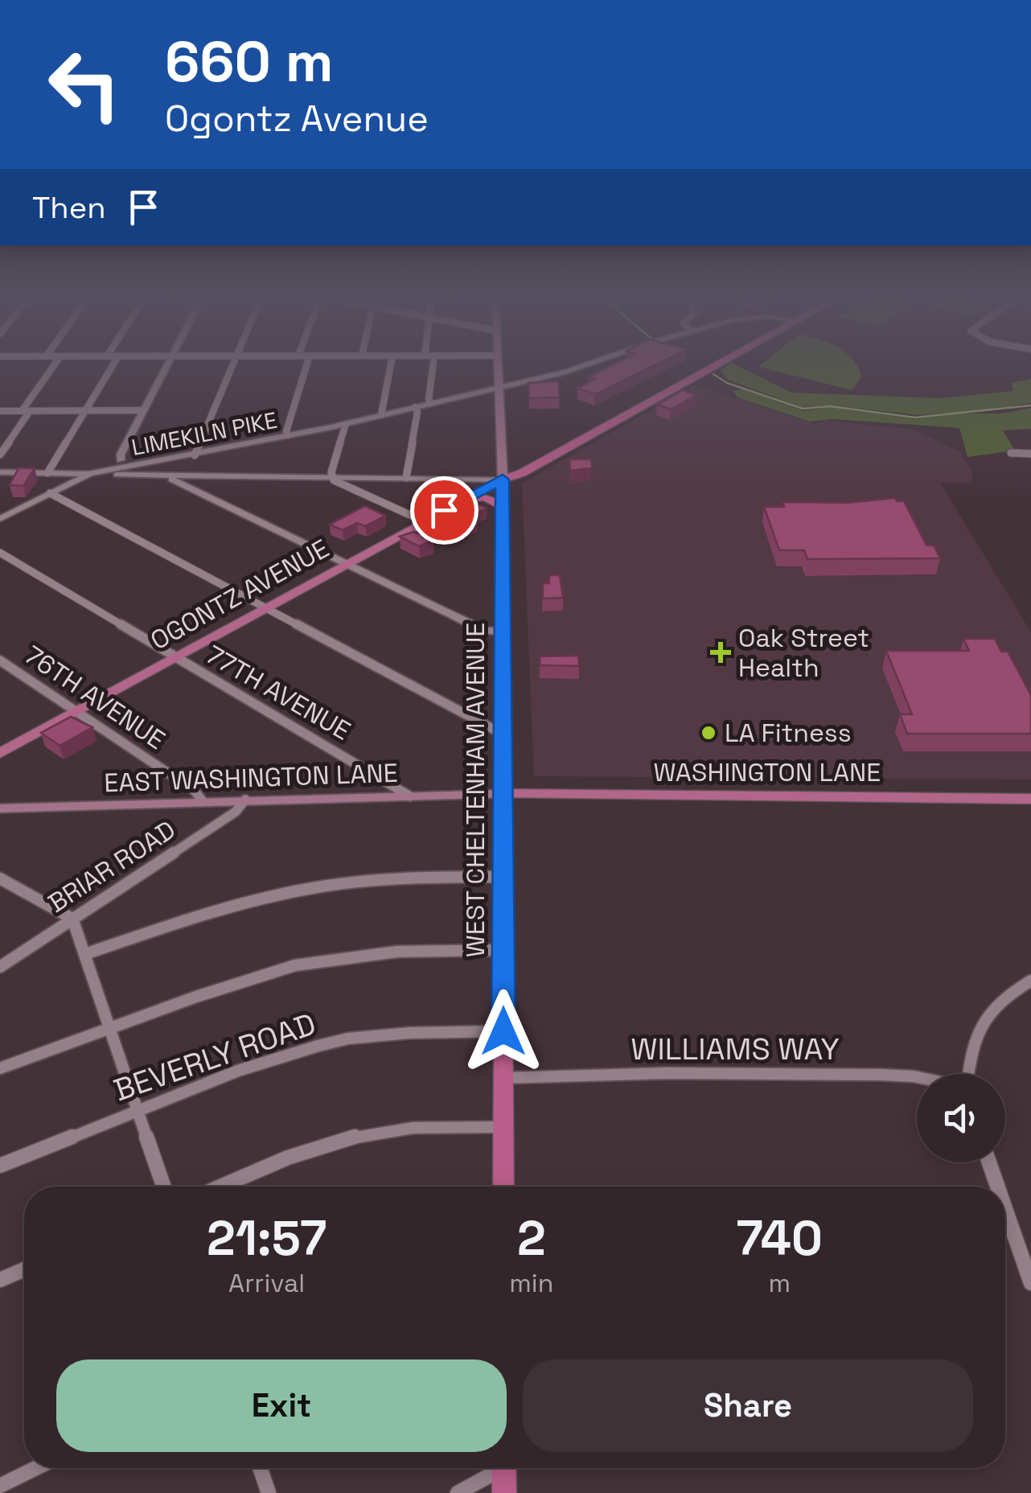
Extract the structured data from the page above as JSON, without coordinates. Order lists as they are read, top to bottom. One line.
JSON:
{"streets":{"highway":["OGONTZ AVENUE","WEST CHELTENHAM AVENUE"],"main road":["WASHINGTON LANE","EAST WASHINGTON LANE"],"street":["LIMEKILN PIKE","77TH AVENUE","76TH AVENUE","BRIAR ROAD","WILLIAMS WAY","BEVERLY ROAD"]},"crossings":[["OGONTZ AVENUE","77TH AVENUE"],["OGONTZ AVENUE","76TH AVENUE"],["OGONTZ AVENUE","WEST CHELTENHAM AVENUE"],["77TH AVENUE","EAST WASHINGTON LANE"],["76TH AVENUE","EAST WASHINGTON LANE"],["WASHINGTON LANE","EAST WASHINGTON LANE"],["WASHINGTON LANE","WEST CHELTENHAM AVENUE"],["EAST WASHINGTON LANE","WEST CHELTENHAM AVENUE"],["EAST WASHINGTON LANE","BRIAR ROAD"],["WEST CHELTENHAM AVENUE","WILLIAMS WAY"],["WEST CHELTENHAM AVENUE","BEVERLY ROAD"]],"places":{"health":["Oak Street Health"],"other":["LA Fitness"]},"page":{"turn":["660 m","Ogontz Avenue"],"then":"Then","eta":["21:57","Arrival","2","min","740","m"],"buttons":["Exit","Share"]}}
